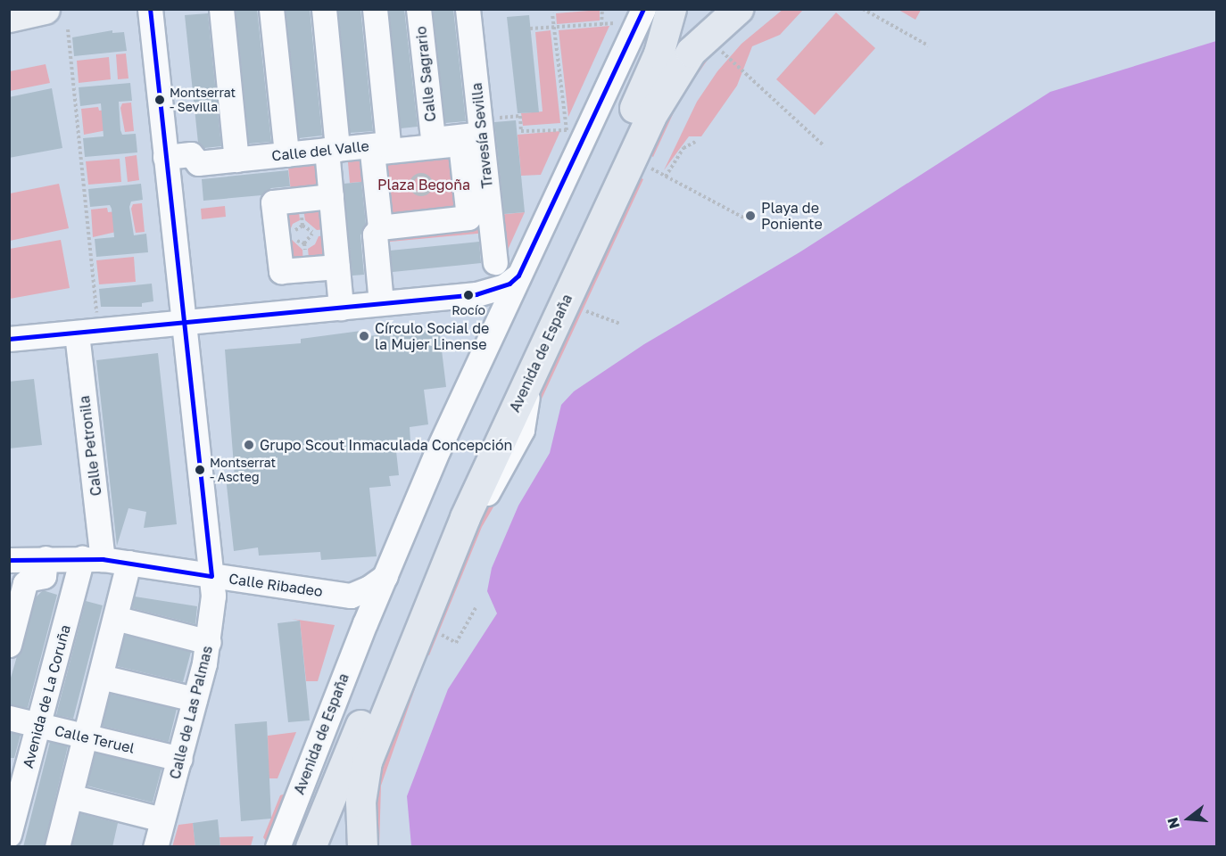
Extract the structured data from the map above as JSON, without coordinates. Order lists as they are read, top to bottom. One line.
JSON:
{"streets":{"highway":["Avenida de España"],"street":["Calle Sagrario","Travesía Sevilla","Calle del Valle","Calle Petronila","Calle Ribadeo","Avenida de La Coruña","Calle de Las Palmas","Calle Teruel"]},"crossings":[["Calle Sagrario","Calle del Valle"],["Travesía Sevilla","Calle del Valle"],["Calle del Valle","Calle de Las Palmas"],["Calle Petronila","Calle Ribadeo"],["Calle Petronila","Avenida de La Coruña"],["Calle Ribadeo","Avenida de La Coruña"],["Calle Ribadeo","Calle de Las Palmas"],["Avenida de La Coruña","Calle Teruel"],["Calle de Las Palmas","Calle Teruel"]],"parks":["Plaza Begoña"],"places":["Montserrat - Sevilla","Playa de Poniente","Rocío","Círculo Social de la Mujer Linense","Grupo Scout Inmaculada Concepción","Montserrat - Ascteg"],"north":"left"}
